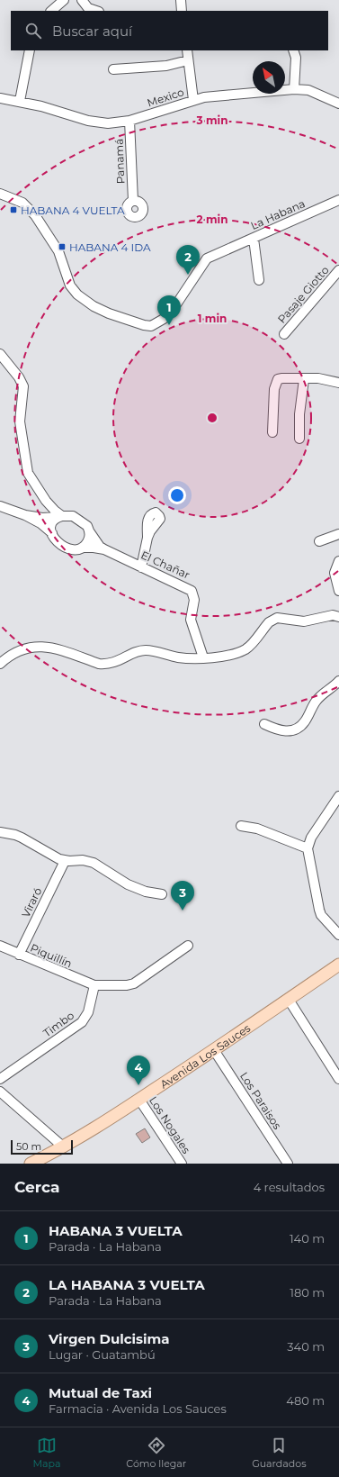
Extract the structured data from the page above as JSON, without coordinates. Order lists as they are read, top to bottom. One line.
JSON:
{"streets":{"main road":["Avenida Los Sauces"],"street":["Mexico","Panamá","La Habana","Pasaje Giotto","El Chañar","Viraró","Piquillín","Timbo","Los Paraisos","Los Nogales"]},"crossings":[["Mexico","Panamá"],["Viraró","Piquillín"],["Piquillín","Timbo"],["Avenida Los Sauces","Los Paraisos"],["Avenida Los Sauces","Los Nogales"]],"places":{"transit":["HABANA 4 VUELTA","HABANA 4 IDA"]},"scale_bar":"50 m","north":"top left","page":{"search":"Buscar aquí","pins":["2","1","3","4"],"scale":"50 m","heading":["Cerca","4 resultados"],"list":[{"mark":"1","name":"HABANA 3 VUELTA","note":"Parada · La Habana","value":"140 m"},{"mark":"2","name":"LA HABANA 3 VUELTA","note":"Parada · La Habana","value":"180 m"},{"mark":"3","name":"Virgen Dulcisima","note":"Lugar · Guatambú","value":"340 m"},{"mark":"4","name":"Mutual de Taxi","note":"Farmacia · Avenida Los Sauces","value":"480 m"}],"nav":["Mapa","Cómo llegar","Guardados"]},"rings":["3 min","2 min","1 min"]}
